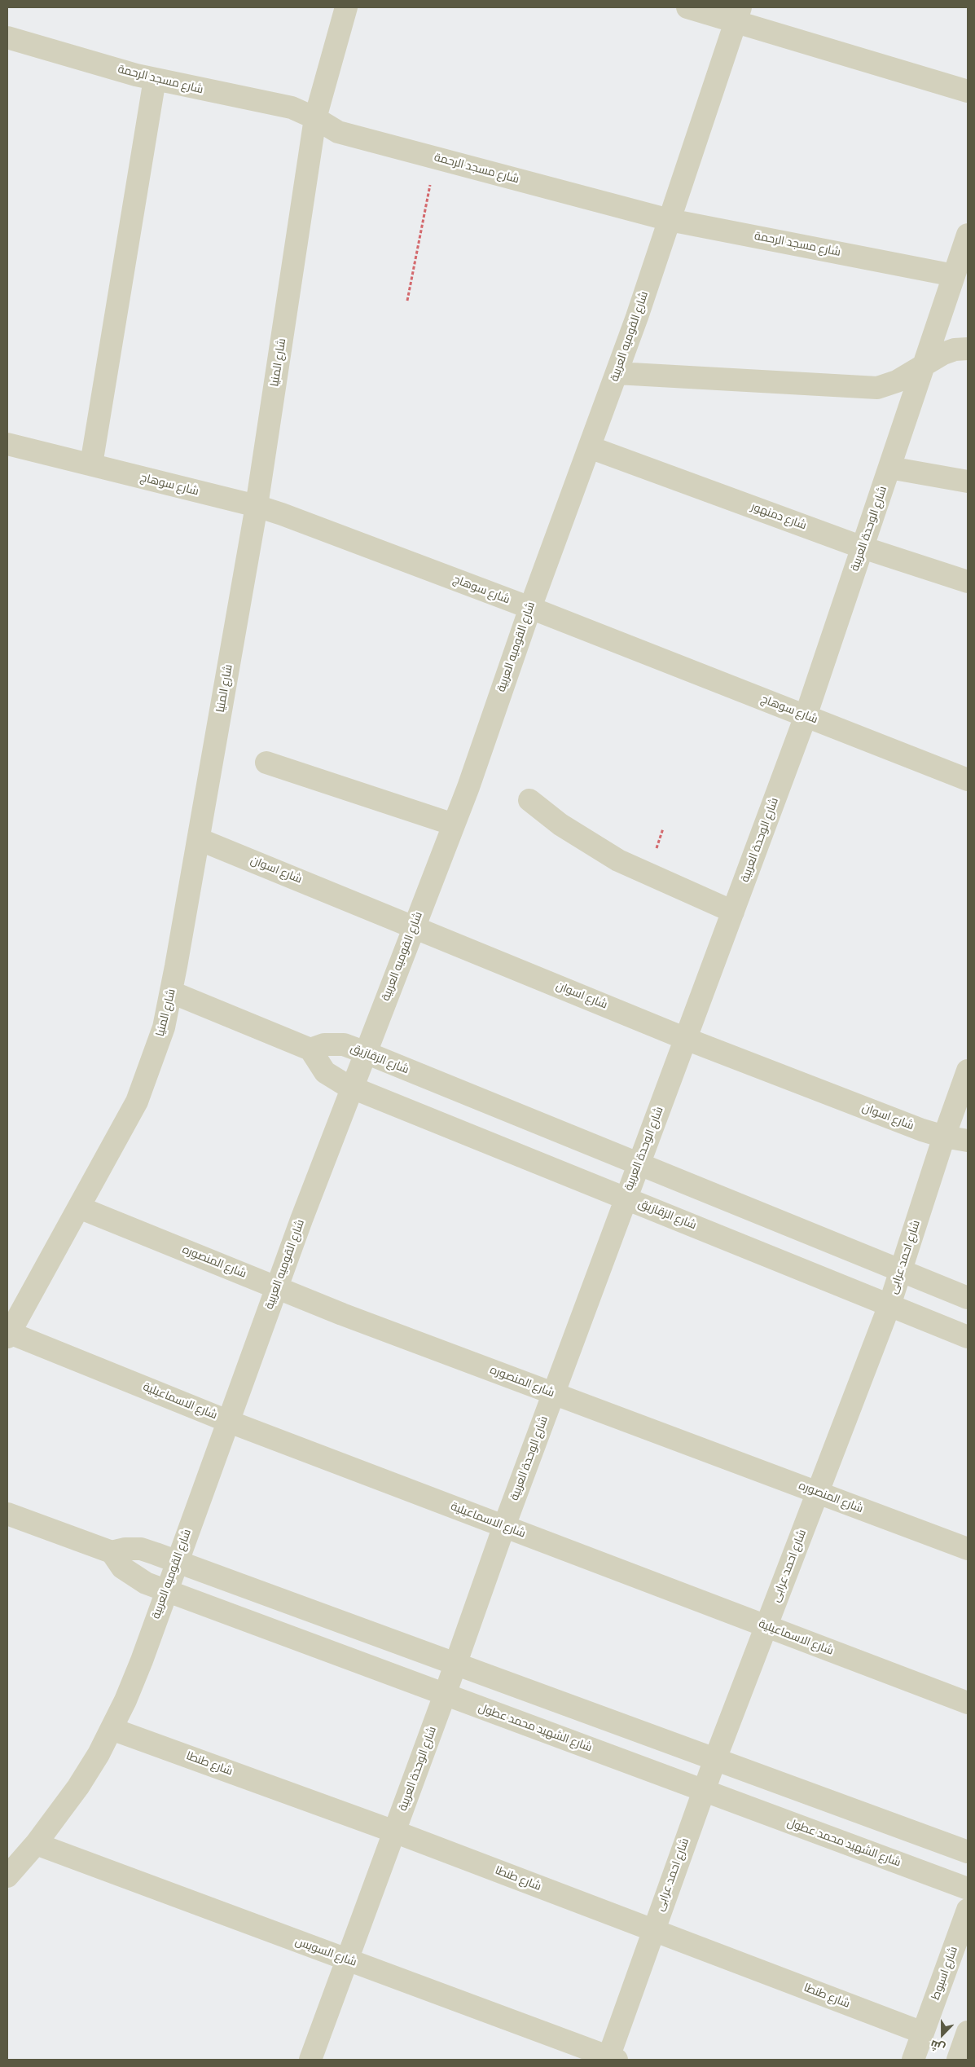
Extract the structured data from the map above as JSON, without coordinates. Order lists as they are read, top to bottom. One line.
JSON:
{"streets":{"street":["شارع مسجد الرحمة","شارع القوميه العربية","شارع المنيا","شارع سوهاج","شارع دمنهور","شارع الوحدة العربية","شارع اسوان","شارع الزقازيق","شارع احمد عرابى","شارع المنصوره","شارع الاسماعيلية","شارع الشهيد محمد عطول","شارع طنطا","شارع السويس","شارع اسيوط"]},"crossings":[["شارع مسجد الرحمة","شارع القوميه العربية"],["شارع مسجد الرحمة","شارع المنيا"],["شارع مسجد الرحمة","شارع الوحدة العربية"],["شارع القوميه العربية","شارع سوهاج"],["شارع القوميه العربية","شارع دمنهور"],["شارع القوميه العربية","شارع اسوان"],["شارع القوميه العربية","شارع الزقازيق"],["شارع القوميه العربية","شارع المنصوره"],["شارع القوميه العربية","شارع الاسماعيلية"],["شارع القوميه العربية","شارع الشهيد محمد عطول"],["شارع القوميه العربية","شارع طنطا"],["شارع القوميه العربية","شارع السويس"],["شارع المنيا","شارع سوهاج"],["شارع المنيا","شارع اسوان"],["شارع المنيا","شارع المنصوره"],["شارع المنيا","شارع الاسماعيلية"],["شارع سوهاج","شارع الوحدة العربية"],["شارع دمنهور","شارع الوحدة العربية"],["شارع الوحدة العربية","شارع اسوان"],["شارع الوحدة العربية","شارع الزقازيق"],["شارع الوحدة العربية","شارع المنصوره"],["شارع الوحدة العربية","شارع الاسماعيلية"],["شارع الوحدة العربية","شارع الشهيد محمد عطول"],["شارع الوحدة العربية","شارع طنطا"],["شارع الوحدة العربية","شارع السويس"],["شارع اسوان","شارع احمد عرابى"],["شارع الزقازيق","شارع احمد عرابى"],["شارع احمد عرابى","شارع المنصوره"],["شارع احمد عرابى","شارع الاسماعيلية"],["شارع احمد عرابى","شارع الشهيد محمد عطول"],["شارع احمد عرابى","شارع طنطا"],["شارع احمد عرابى","شارع السويس"],["شارع طنطا","شارع اسيوط"]],"north":"bottom"}
